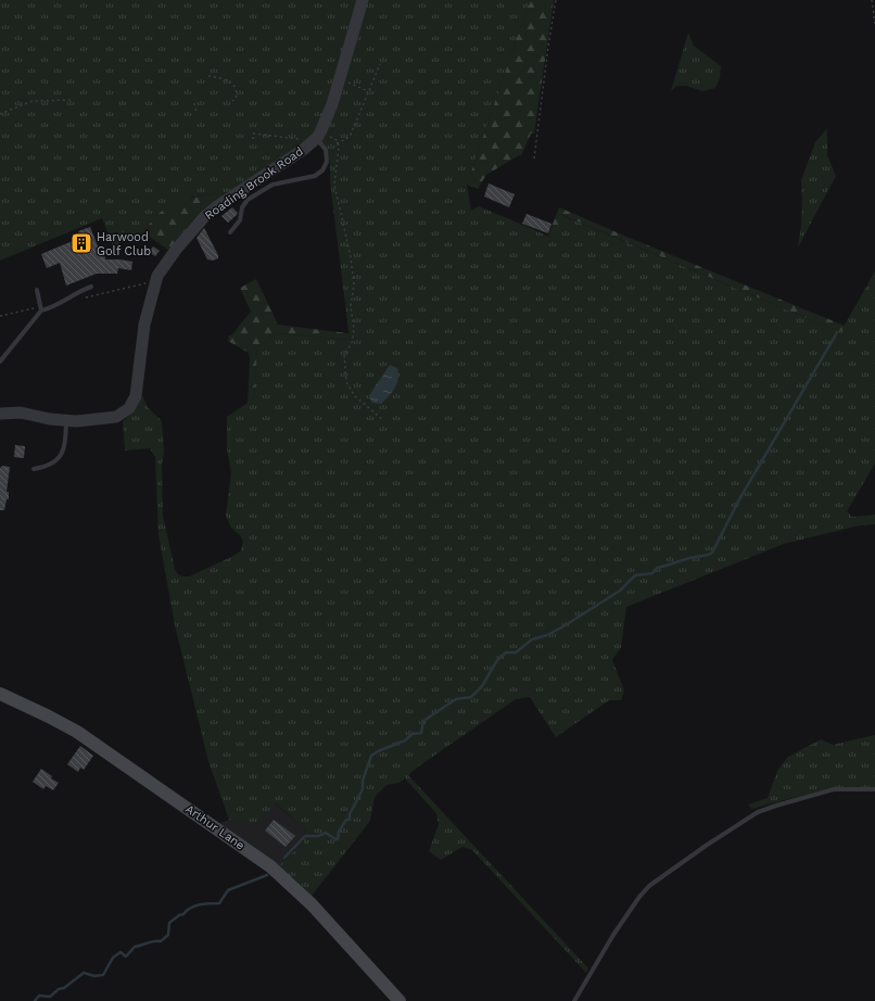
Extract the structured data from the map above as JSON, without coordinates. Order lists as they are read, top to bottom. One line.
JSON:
{"streets":{"main road":["Arthur Lane"],"street":["Roading Brook Road"]},"places":{"building":["Harwood Golf Club"]}}
